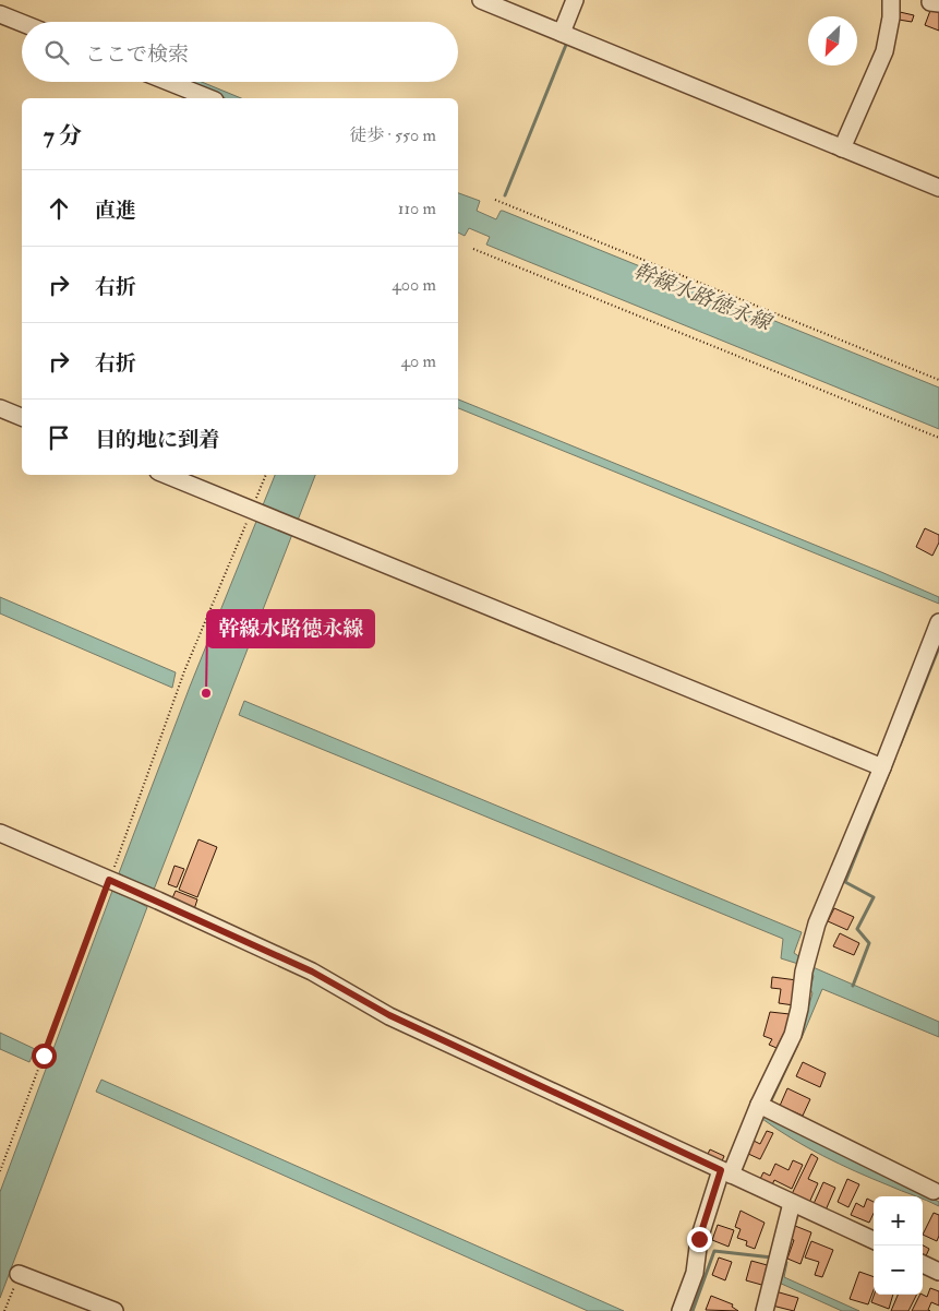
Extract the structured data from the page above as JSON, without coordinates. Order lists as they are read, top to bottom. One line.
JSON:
{"water":["幹線水路徳永線"],"places":["幹線水路徳永線"],"north":"bottom left","page":{"search":"ここで検索","heading":["7 分","徒歩 · 550 m"],"list":[["直進","110 m"],["右折","400 m"],["右折","40 m"],"目的地に到着"],"map_buttons":["+","−"]}}
